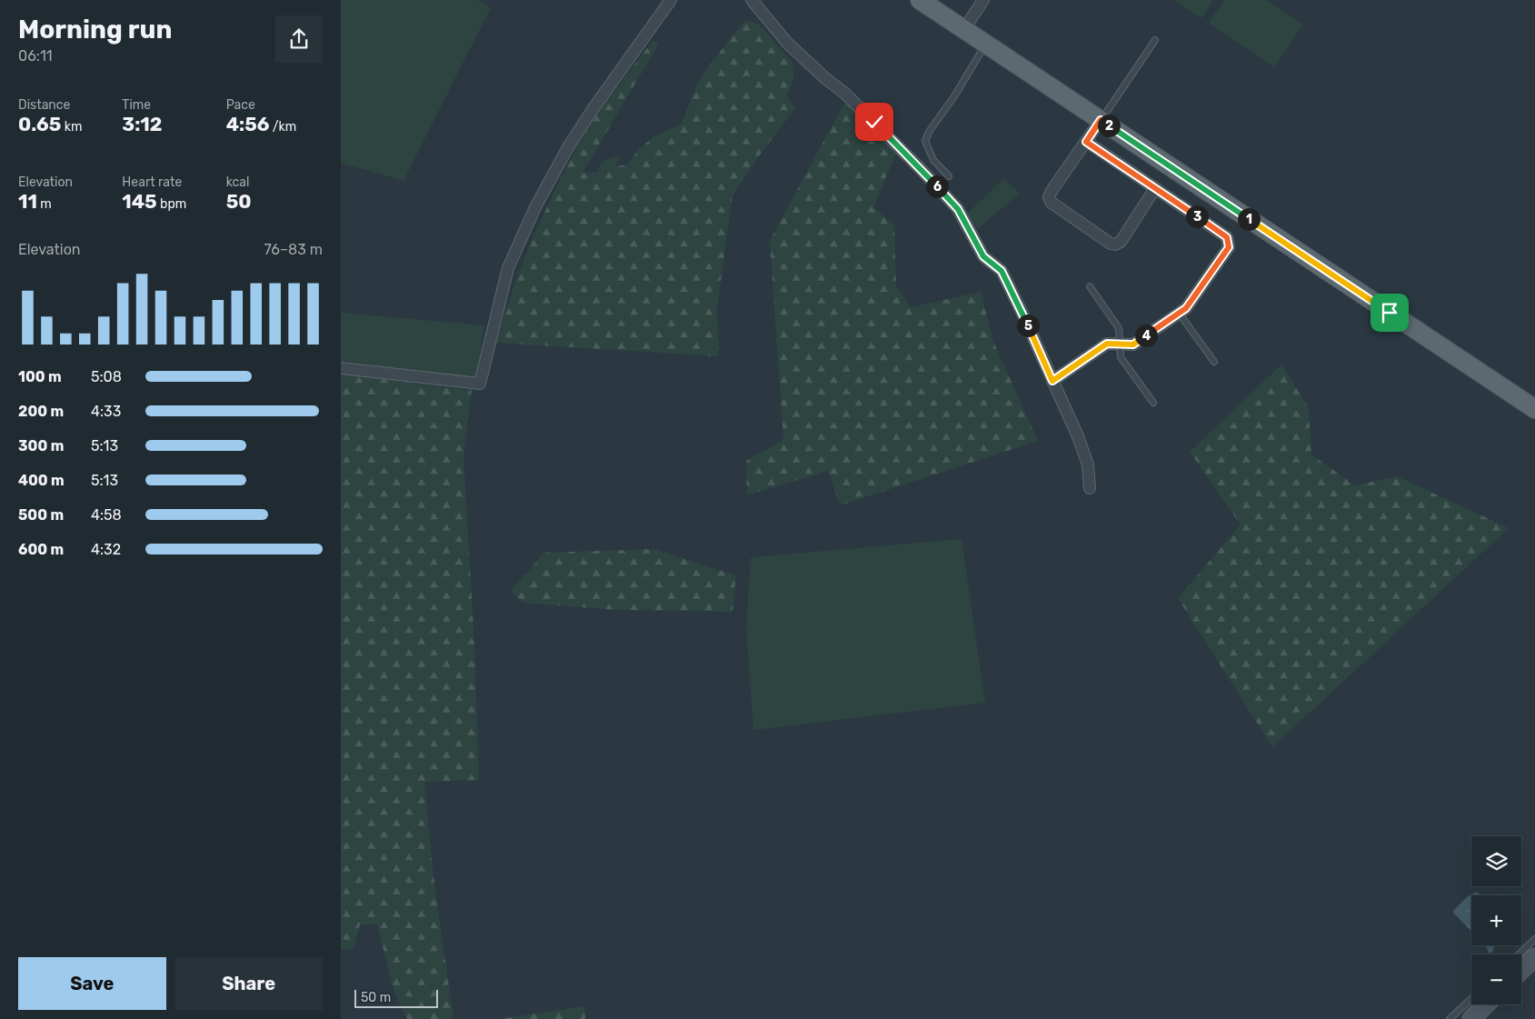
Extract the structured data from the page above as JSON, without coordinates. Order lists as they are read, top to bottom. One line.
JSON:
{"scale_bar":"50 m","page":{"heading":["Morning run","06:11"],"stats":[["Distance","0.65 km"],["Time","3:12"],["Pace","4:56 /km"],["Elevation","11 m"],["Heart rate","145 bpm"],["kcal","50"]],"pins":["2","6","3","1","5","4"],"chart":["Elevation","76–83 m"],"list":[{"name":"100 m","note":"5:08"},{"name":"200 m","note":"4:33"},{"name":"300 m","note":"5:13"},{"name":"400 m","note":"5:13"},{"name":"500 m","note":"4:58"},{"name":"600 m","note":"4:32"}],"map_buttons":["+","−"],"buttons":["Save","Share"],"scale":"50 m"}}
